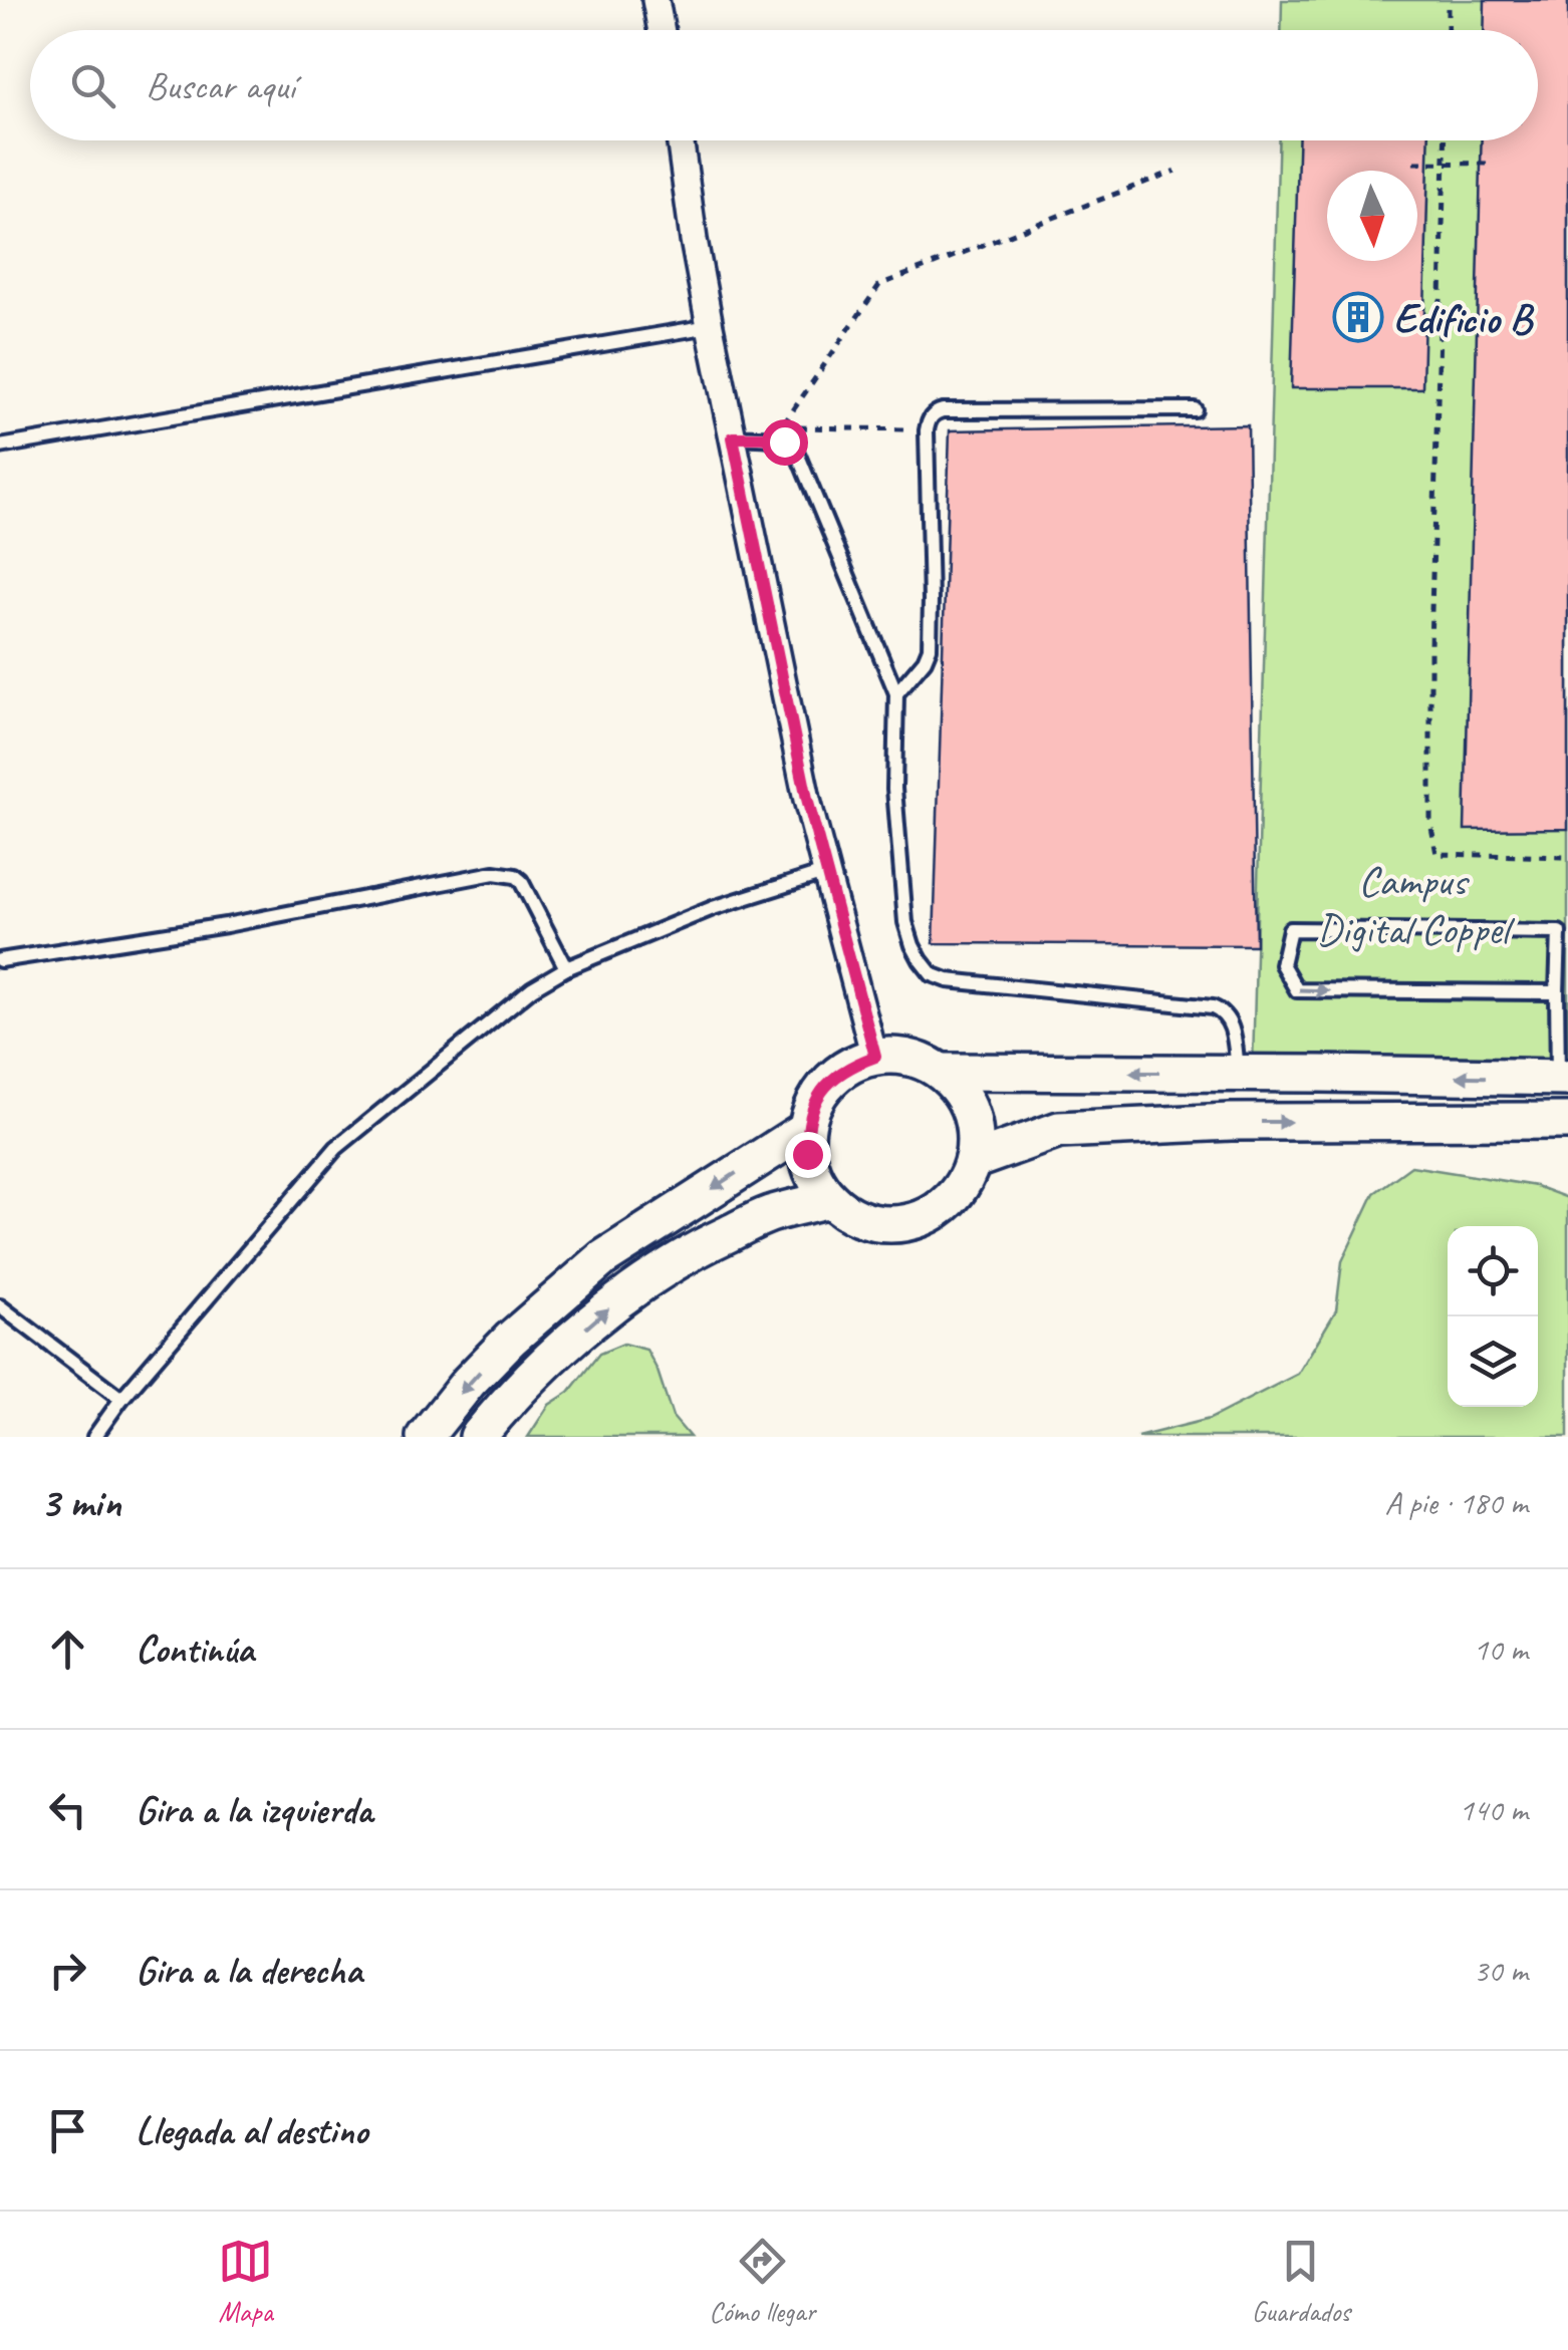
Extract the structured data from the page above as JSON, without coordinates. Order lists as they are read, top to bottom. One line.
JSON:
{"parks":["Campus Digital Coppel"],"places":{"building":["Edificio B"]},"north":"bottom","page":{"search":"Buscar aquí","heading":["3 min","A pie · 180 m"],"list":[["Continúa","10 m"],["Gira a la izquierda","140 m"],["Gira a la derecha","30 m"],"Llegada al destino"],"nav":["Mapa","Cómo llegar","Guardados"]}}
